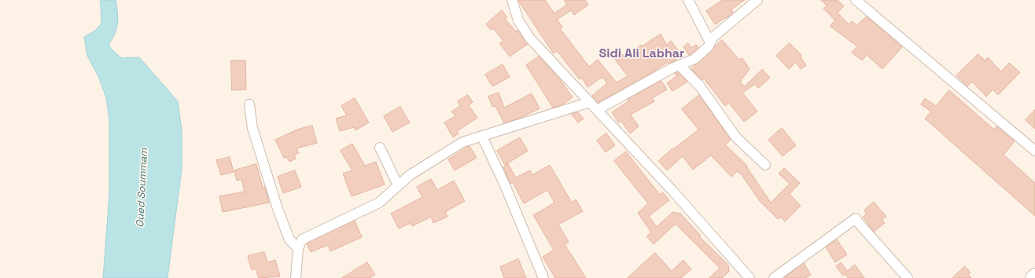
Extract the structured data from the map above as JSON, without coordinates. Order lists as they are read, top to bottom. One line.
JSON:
{"districts":["Sidi Ali Labhar"],"water":["Oued Soummam"]}
